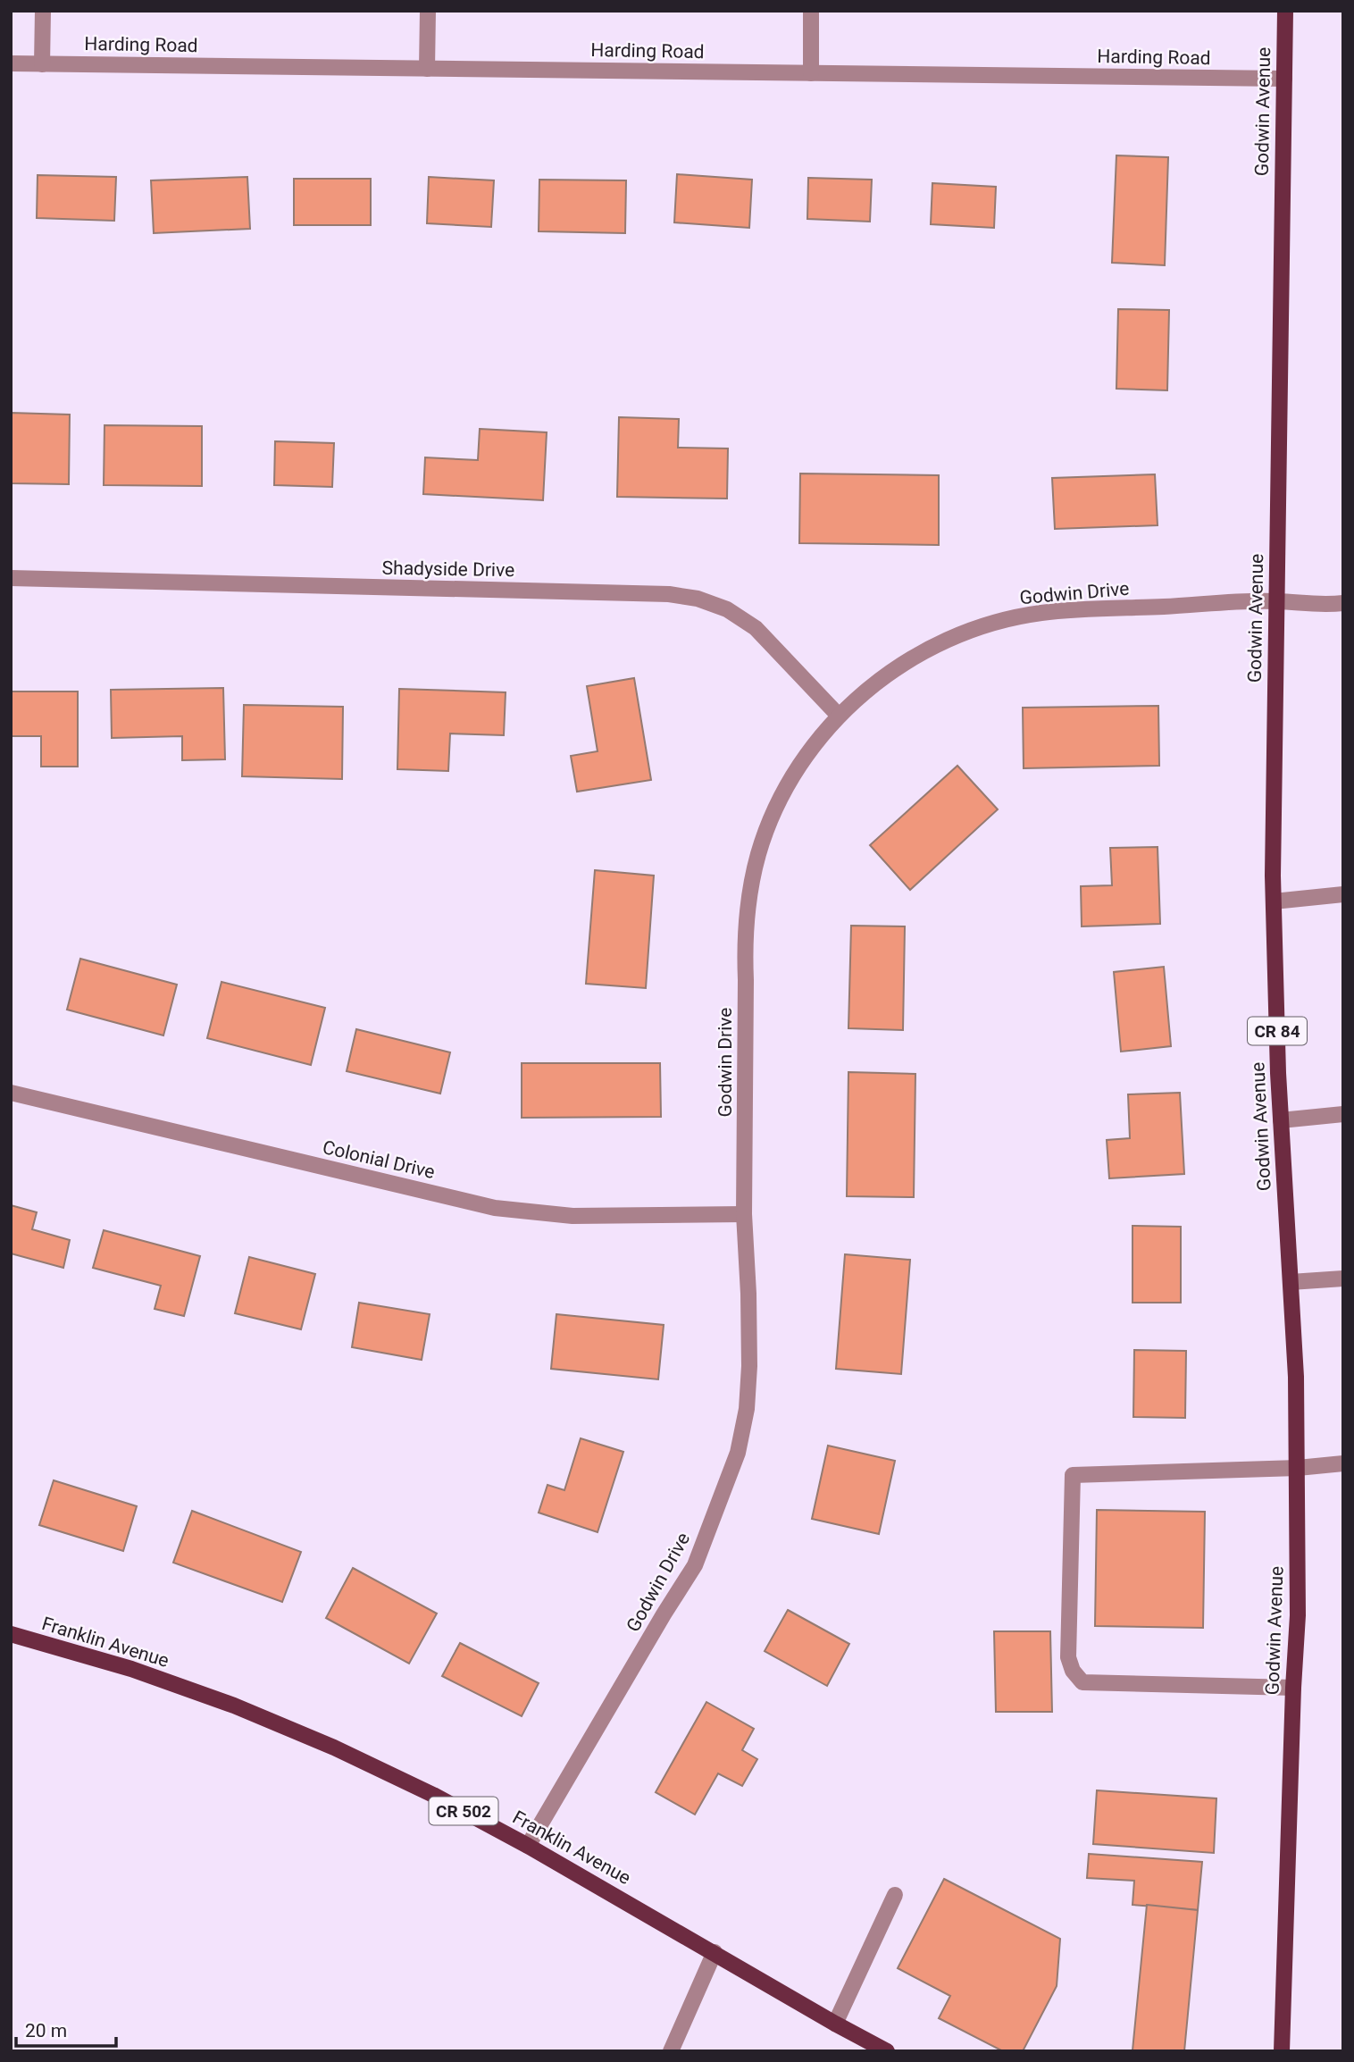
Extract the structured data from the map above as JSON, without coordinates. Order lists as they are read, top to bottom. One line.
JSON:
{"streets":{"main road":["Godwin Avenue","CR 84","Franklin Avenue","CR 502"],"street":["Harding Road","Shadyside Drive","Godwin Drive","Colonial Drive"]},"crossings":[["Harding Road","Godwin Avenue"],["Godwin Avenue","Godwin Drive"],["Shadyside Drive","Godwin Drive"],["Godwin Drive","Colonial Drive"],["Godwin Drive","Franklin Avenue"]],"scale_bar":"20 m"}
